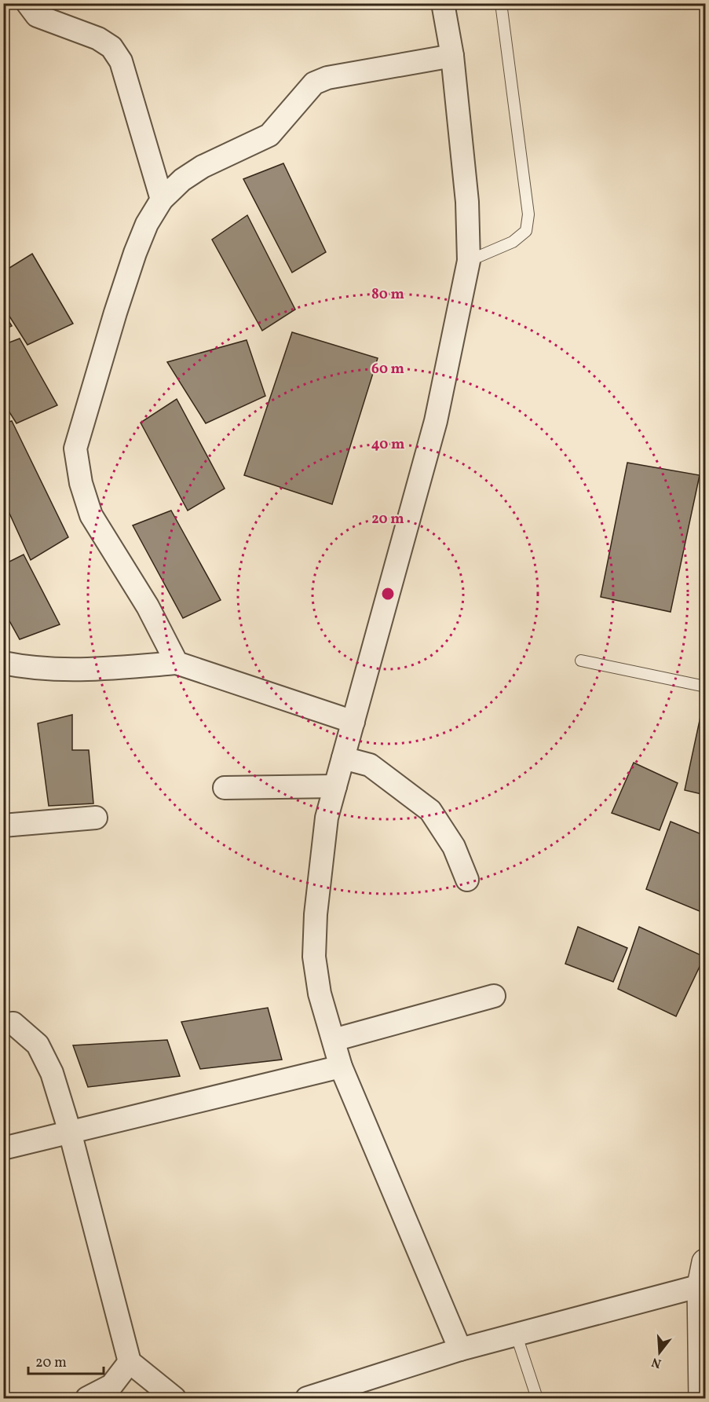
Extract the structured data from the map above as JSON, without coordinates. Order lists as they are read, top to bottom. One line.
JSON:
{"scale_bar":"20 m","north":"bottom","rings":["80 m","60 m","40 m","20 m"]}
